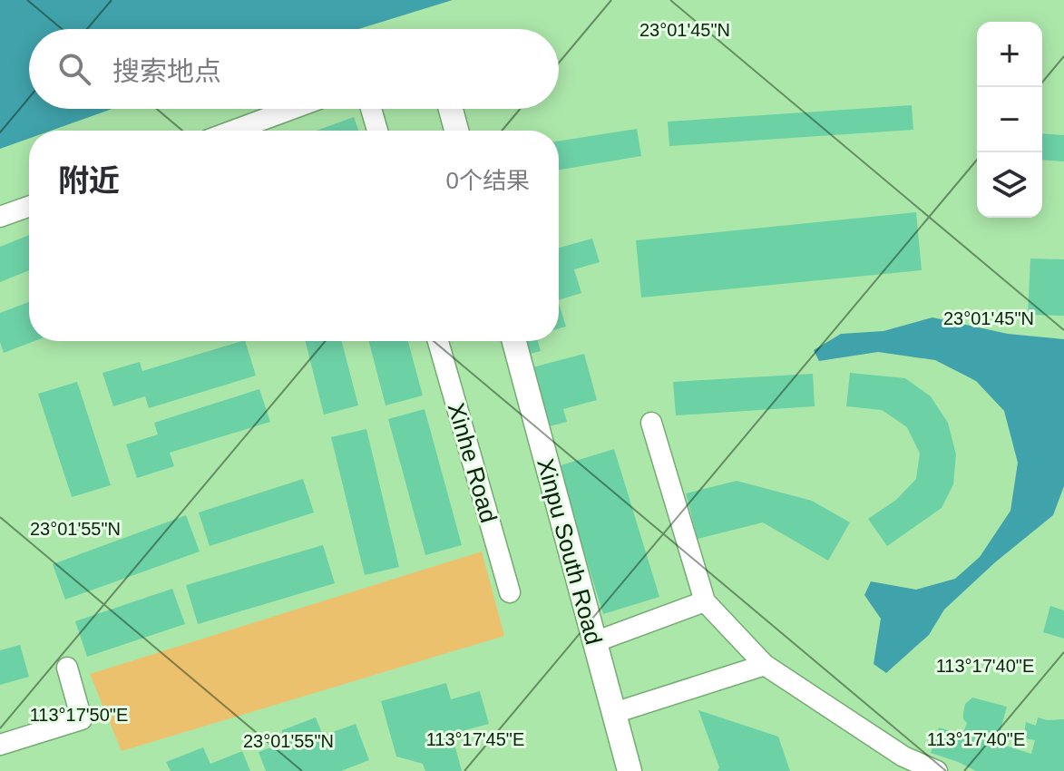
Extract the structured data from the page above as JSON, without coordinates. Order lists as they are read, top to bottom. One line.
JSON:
{"streets":{"street":["Xinhe Road","Xinpu South Road"]},"page":{"map_buttons":["+","−"],"search":"搜索地点","heading":["附近","0个结果"]},"coordinates":["23°01'45\"N","23°01'55\"N","113°17'40\"E","113°17'50\"E","113°17'45\"E"]}
